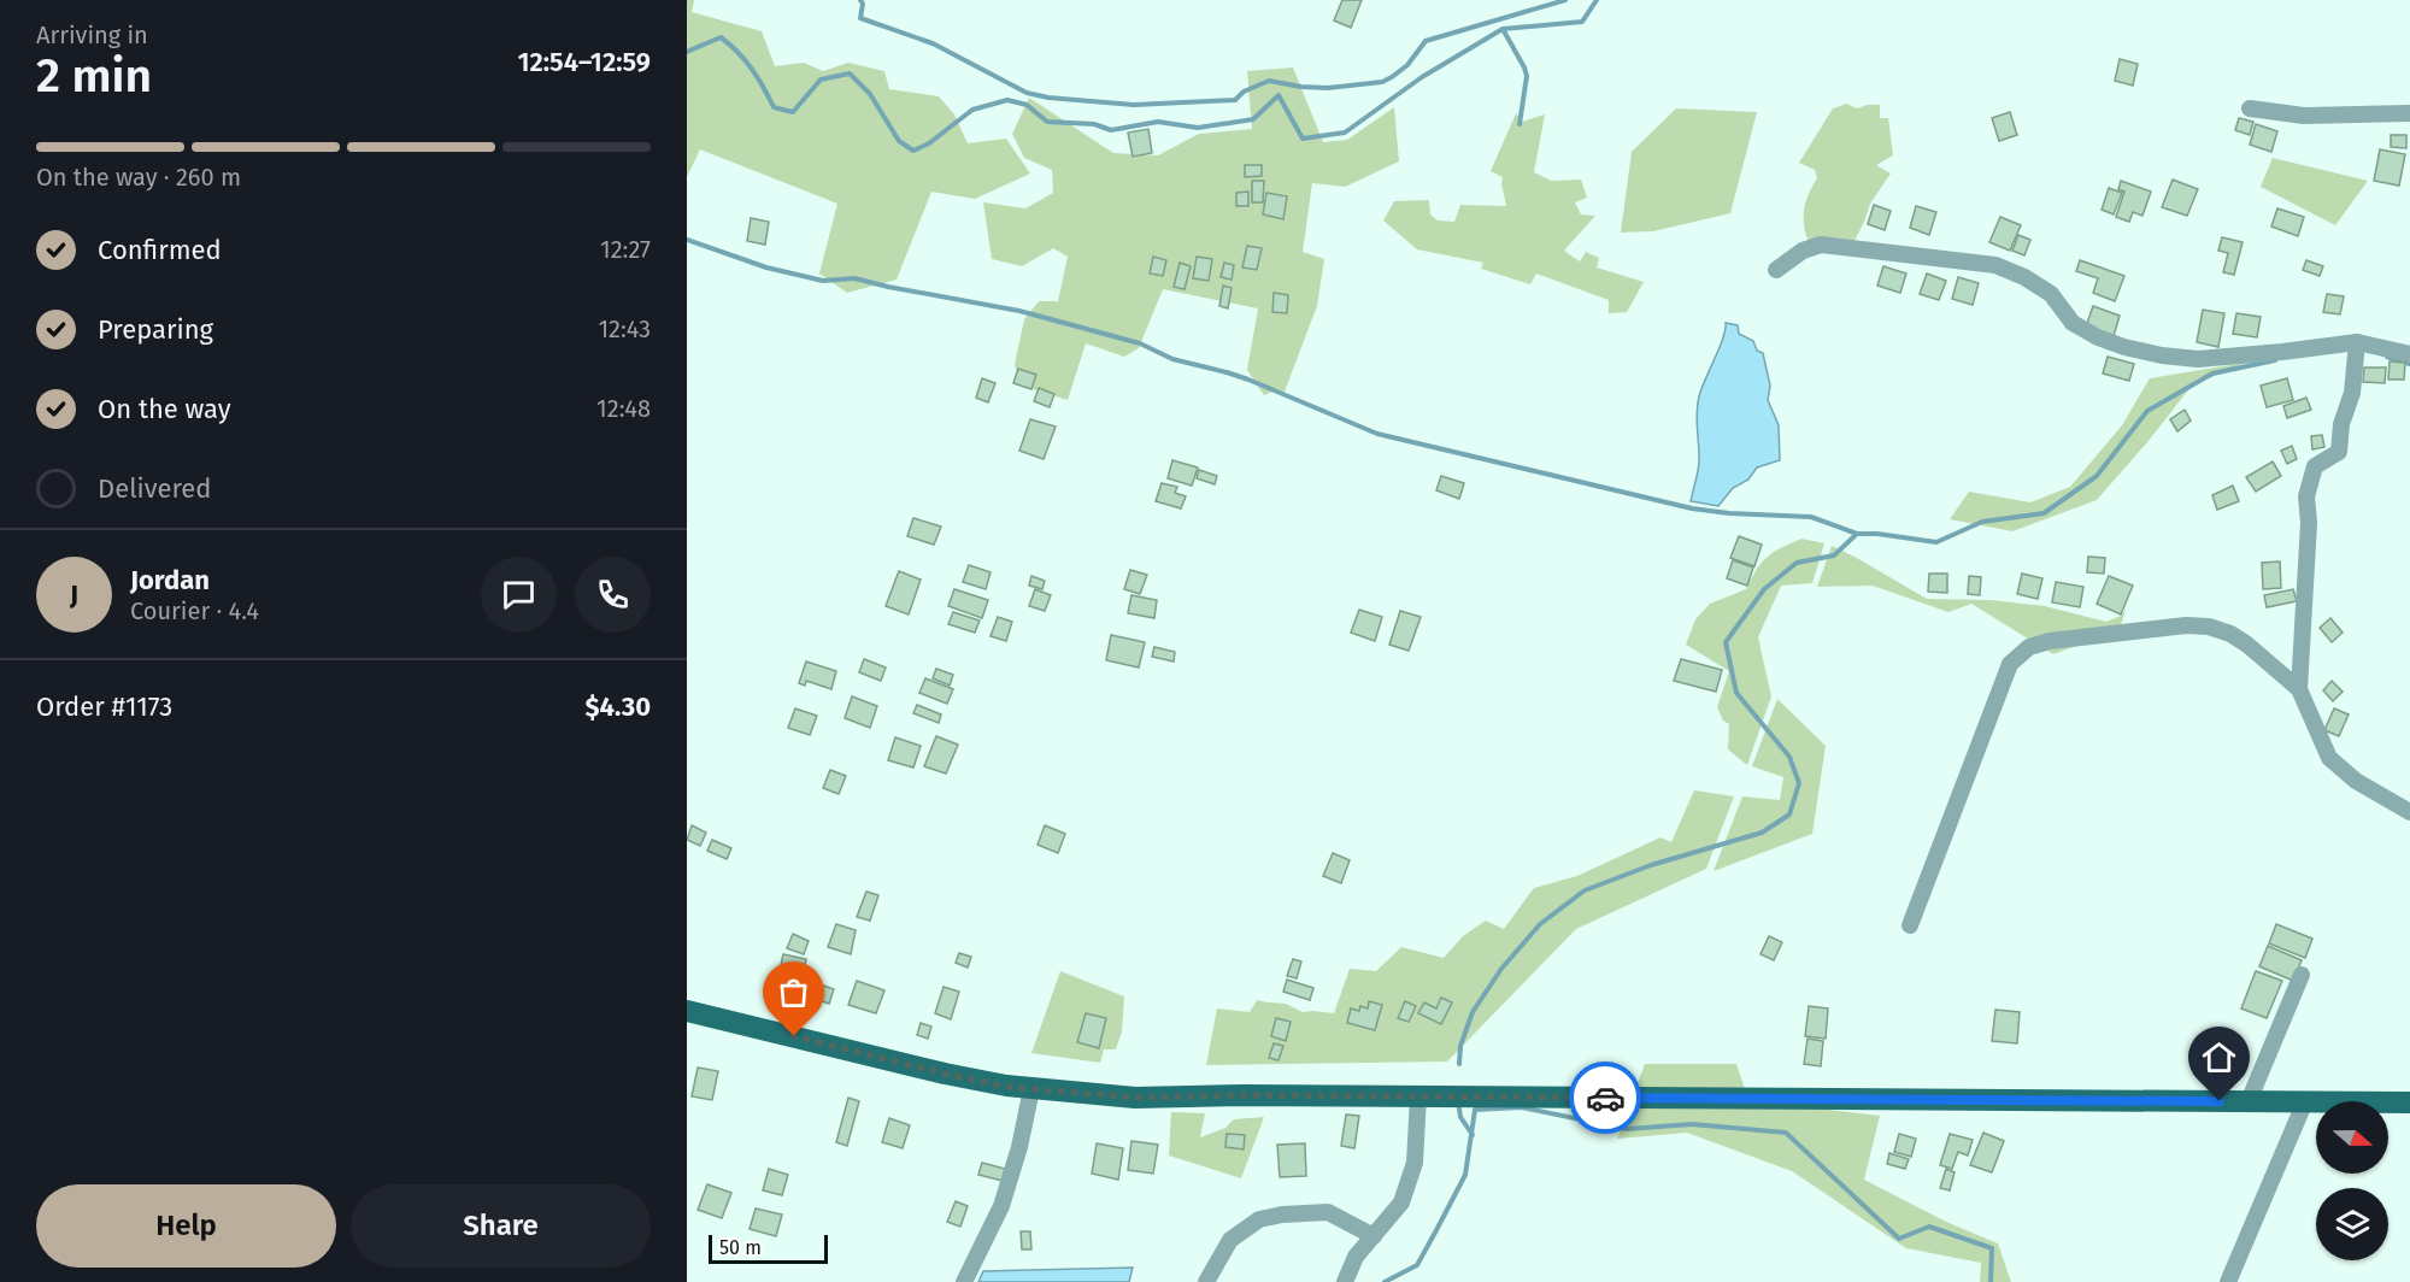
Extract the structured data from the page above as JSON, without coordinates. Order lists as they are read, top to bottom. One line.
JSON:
{"scale_bar":"50 m","north":"right","page":{"heading":["2 min","Arriving in","12:54–12:59"],"panel":["Jordan","Courier · 4.4","Order #1173","$4.30"],"bar":"On the way · 260 m","list":[["Confirmed","12:27"],["Preparing","12:43"],["On the way","12:48"],"Delivered"],"round":"J","buttons":["Help","Share"],"scale":"50 m"}}
